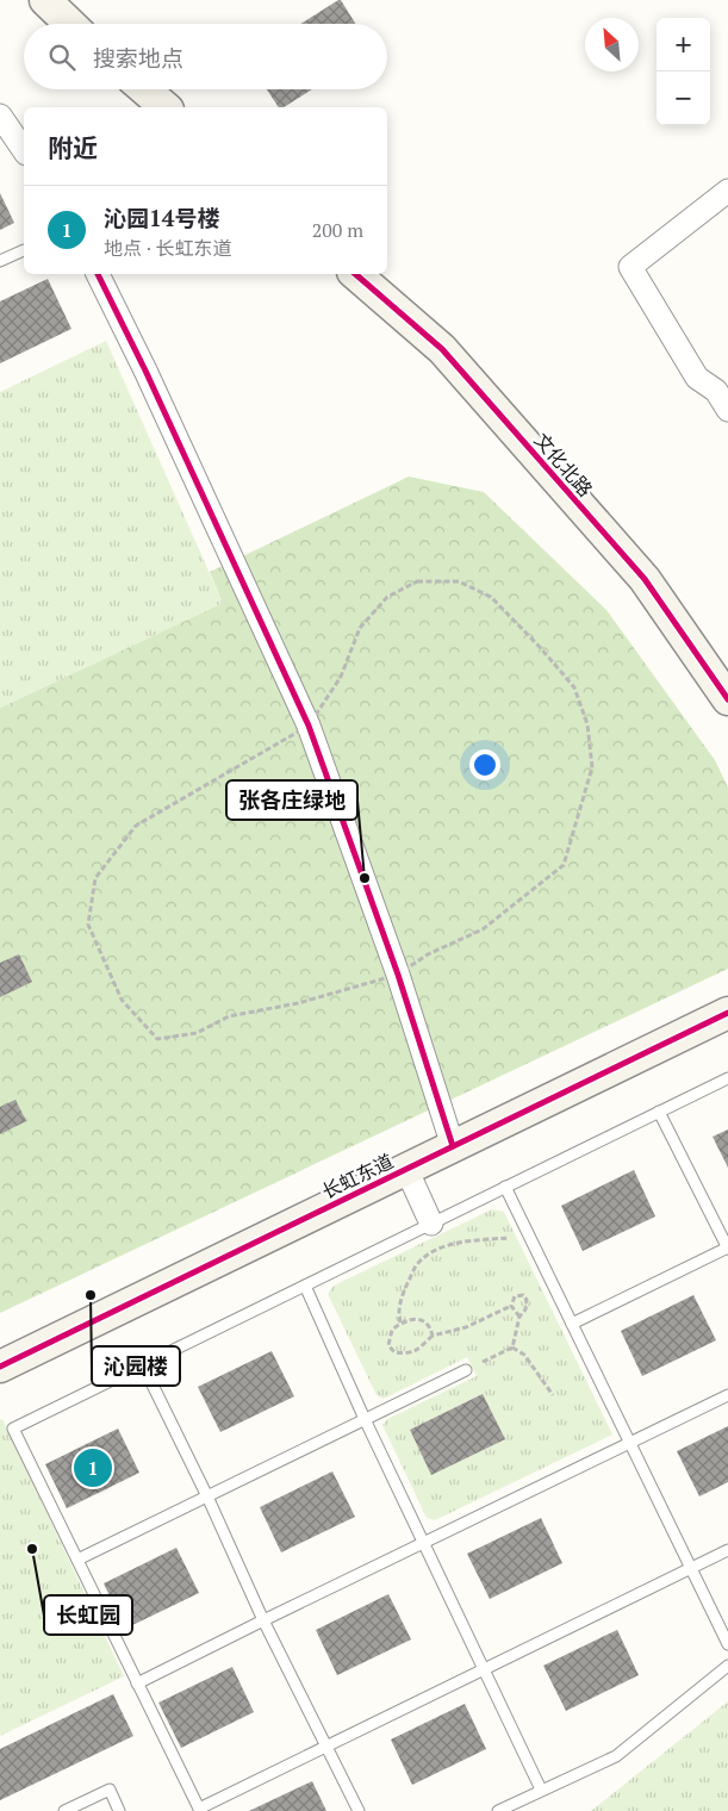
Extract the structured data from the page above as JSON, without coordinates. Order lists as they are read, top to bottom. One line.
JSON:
{"streets":{"street":["文化北路","长虹东道"]},"places":["张各庄绿地","沁园楼","长虹园"],"north":"top left","page":{"map_buttons":["+","−"],"search":"搜索地点","heading":"附近","list":[{"mark":"1","name":"沁园14号楼","note":"地点 · 长虹东道","value":"200 m"}],"pins":"1"}}
